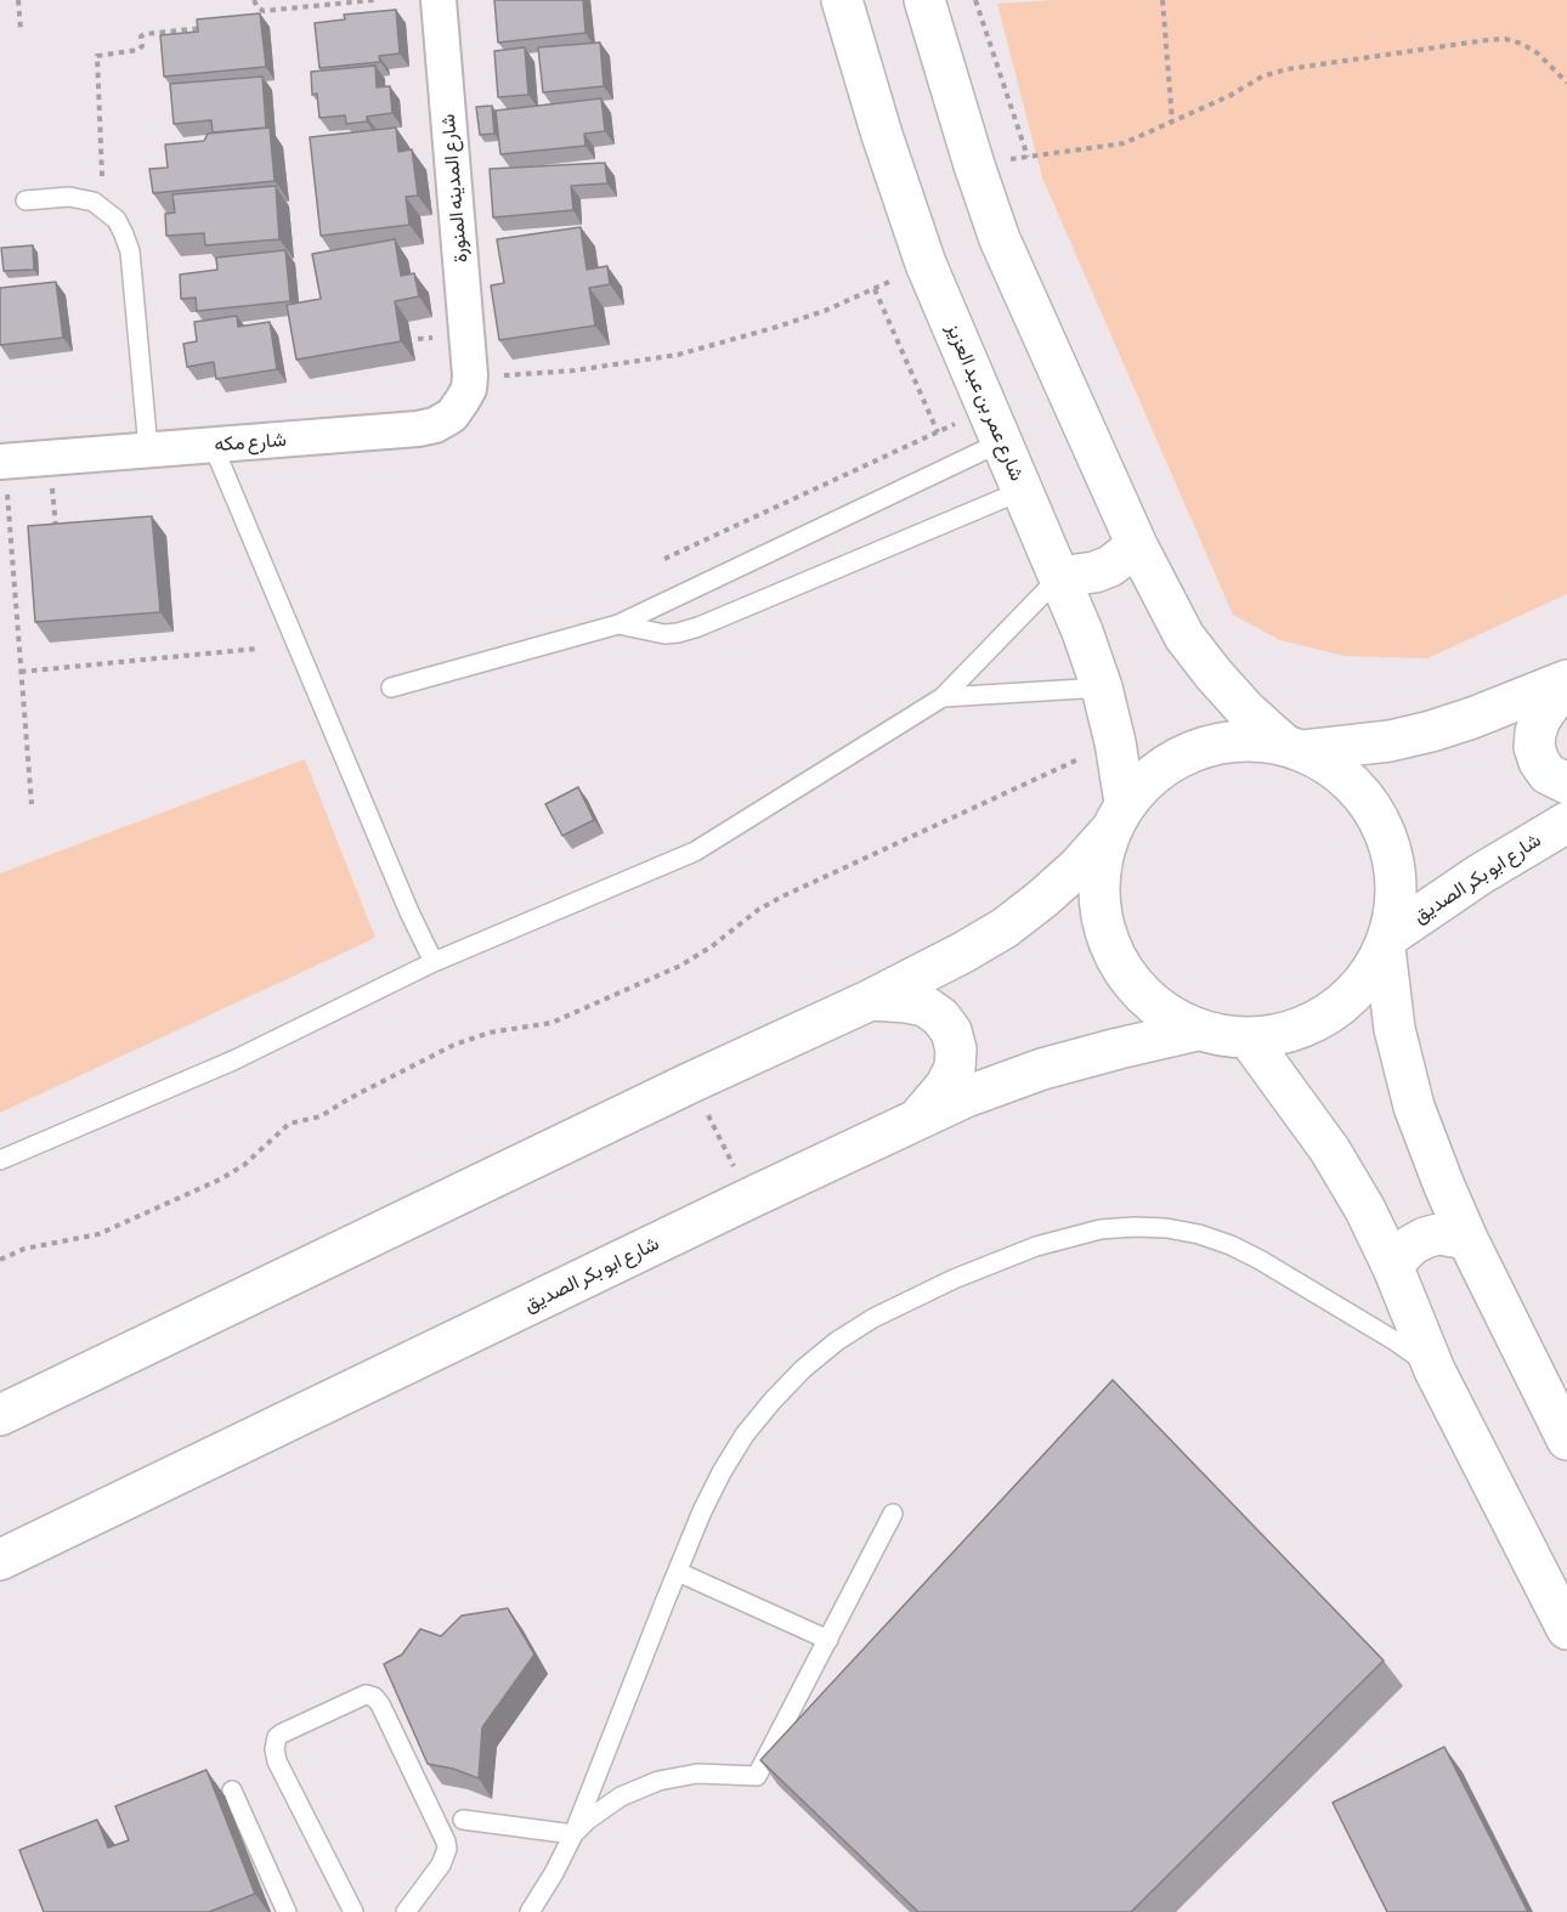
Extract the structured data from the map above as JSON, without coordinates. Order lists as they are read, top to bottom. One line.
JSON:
{"streets":{"main road":["شارع عمر بن عبد العزيز","شارع ابو بكر الصديق"],"street":["شارع المدينه المنورة","شارع مكه"]},"crossings":[["شارع المدينه المنورة","شارع مكه"],["شارع عمر بن عبد العزيز","شارع ابو بكر الصديق"]]}
